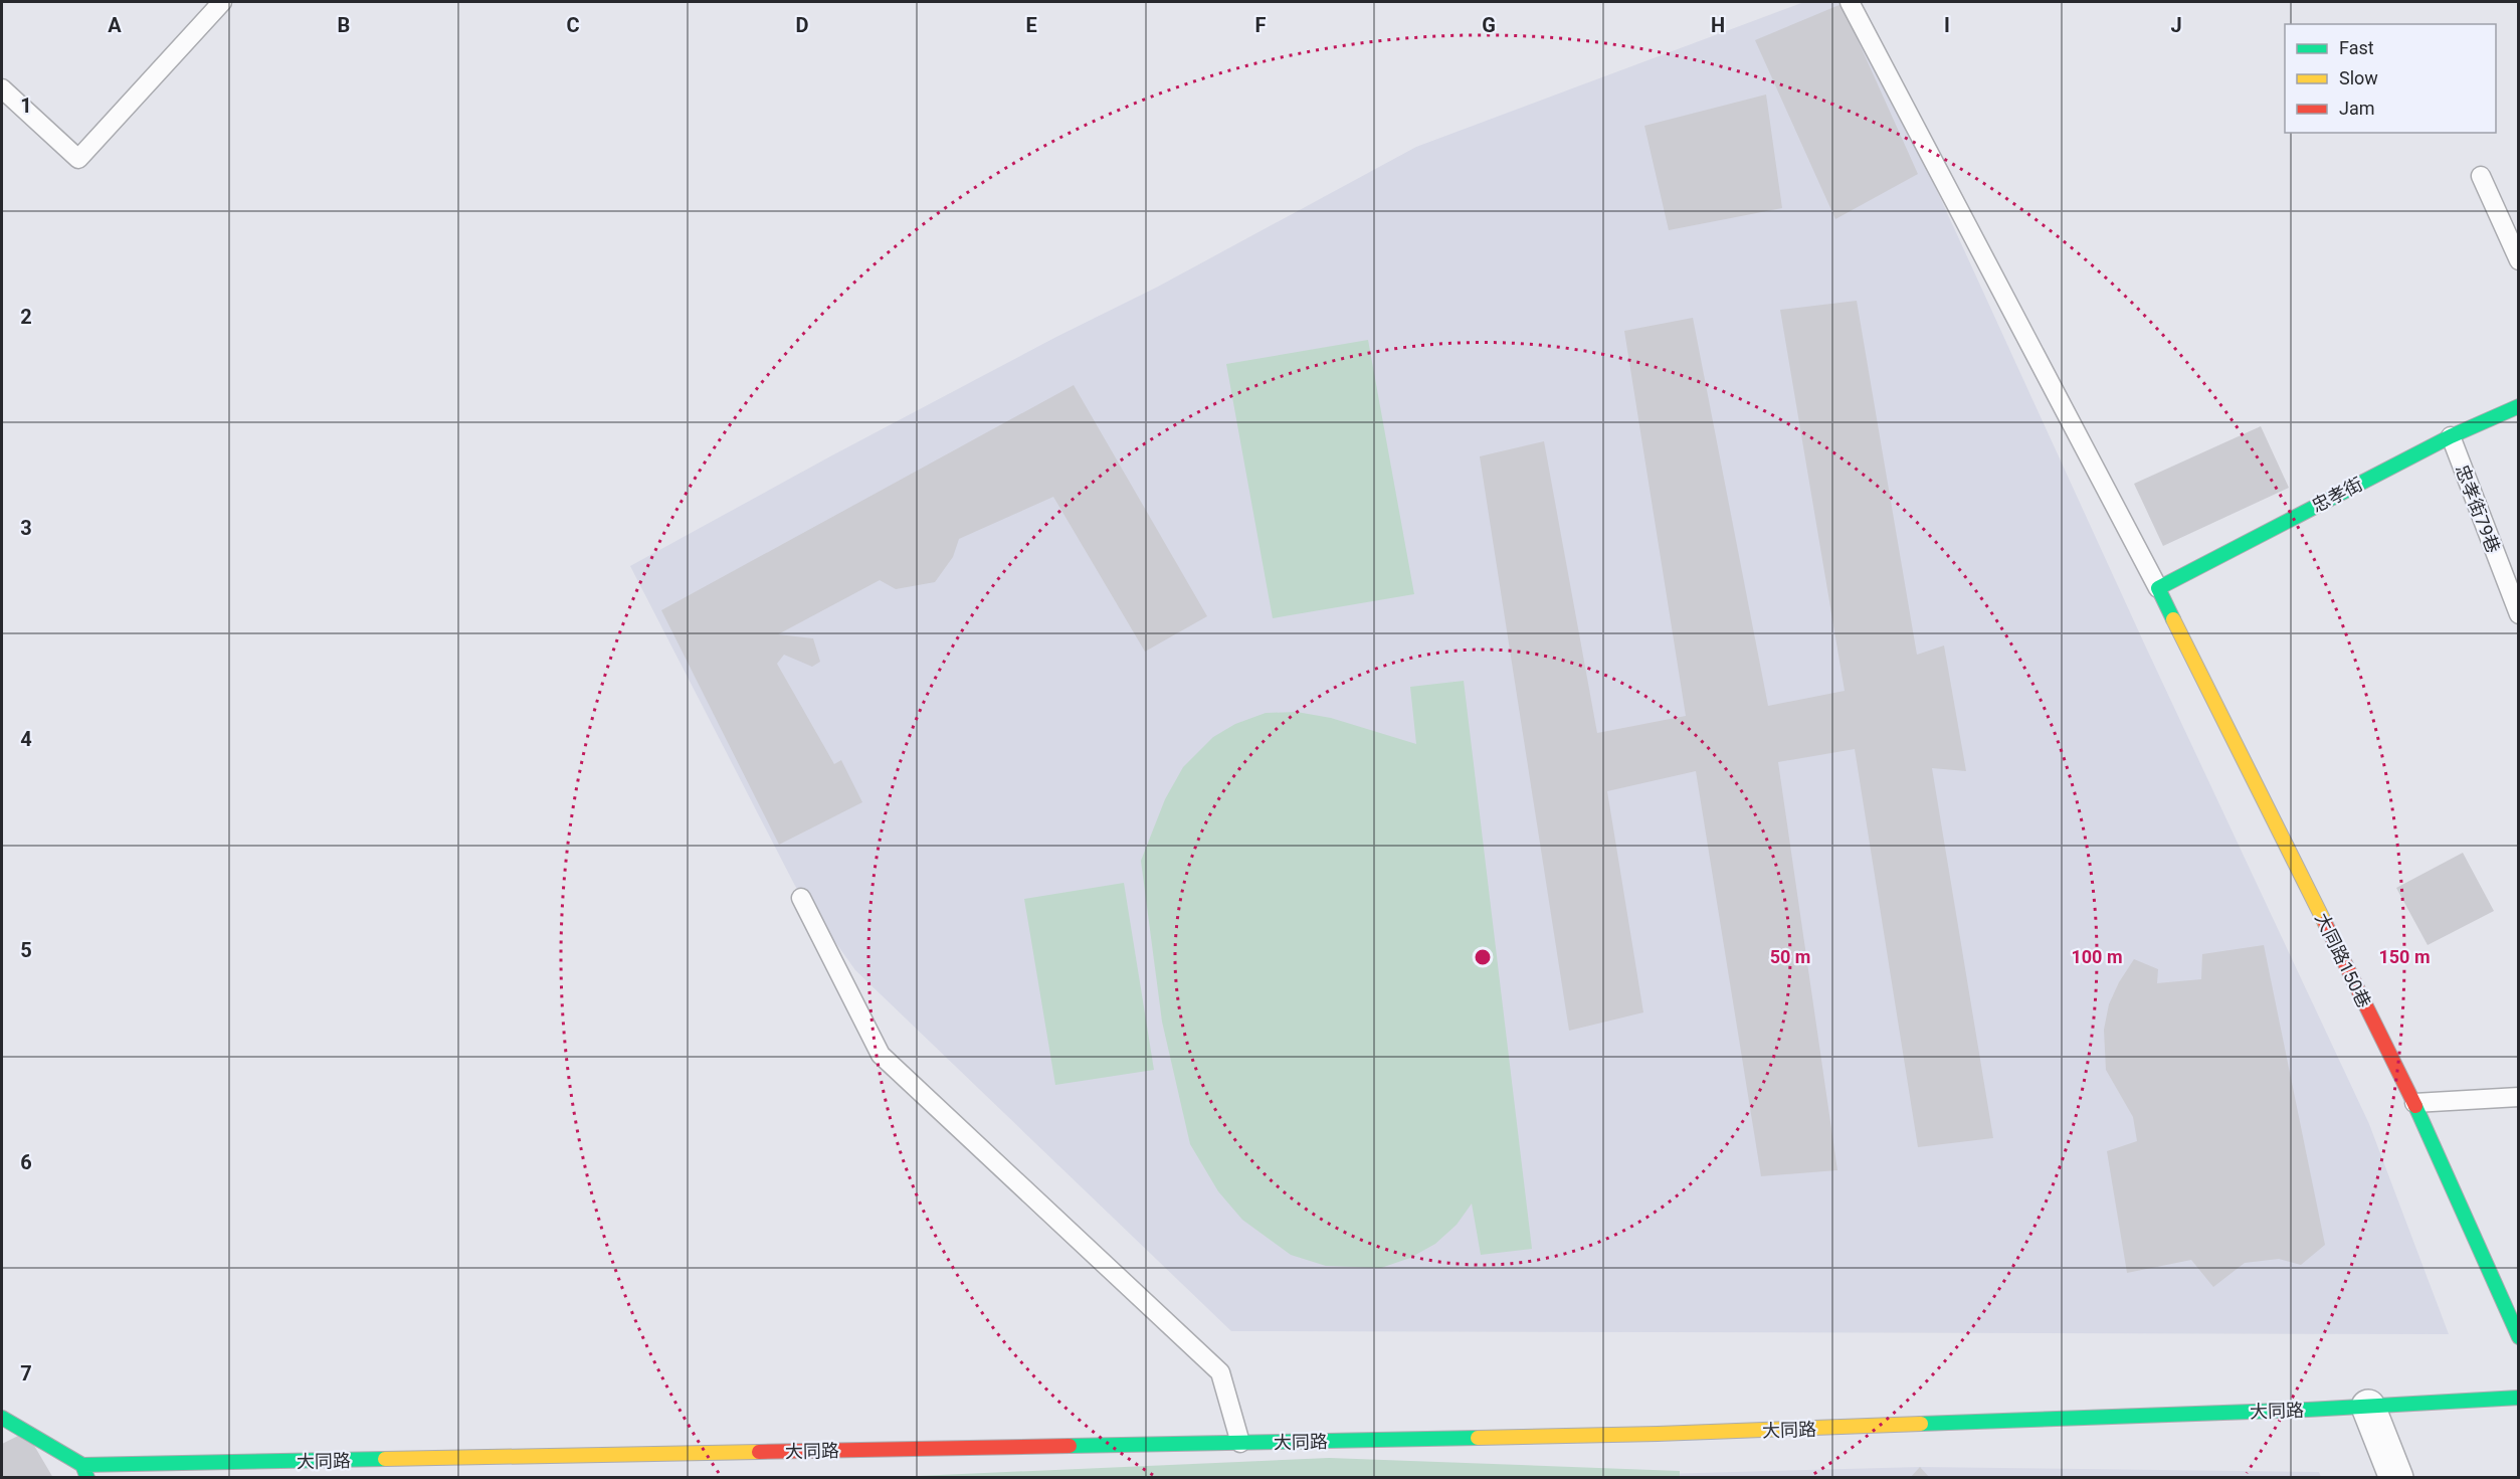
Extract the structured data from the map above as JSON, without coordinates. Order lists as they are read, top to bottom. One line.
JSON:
{"streets":{"street":["忠孝街","大同路150巷","大同路"],"lane":["忠孝街79巷"]},"crossings":[["忠孝街","忠孝街79巷"],["忠孝街","大同路150巷"]],"legend":["Fast","Slow","Jam"],"grid":{"columns":["A","B","C","D","E","F","G","H","I","J"],"rows":["1","2","3","4","5","6","7"]},"rings":["50 m","100 m","150 m"]}
